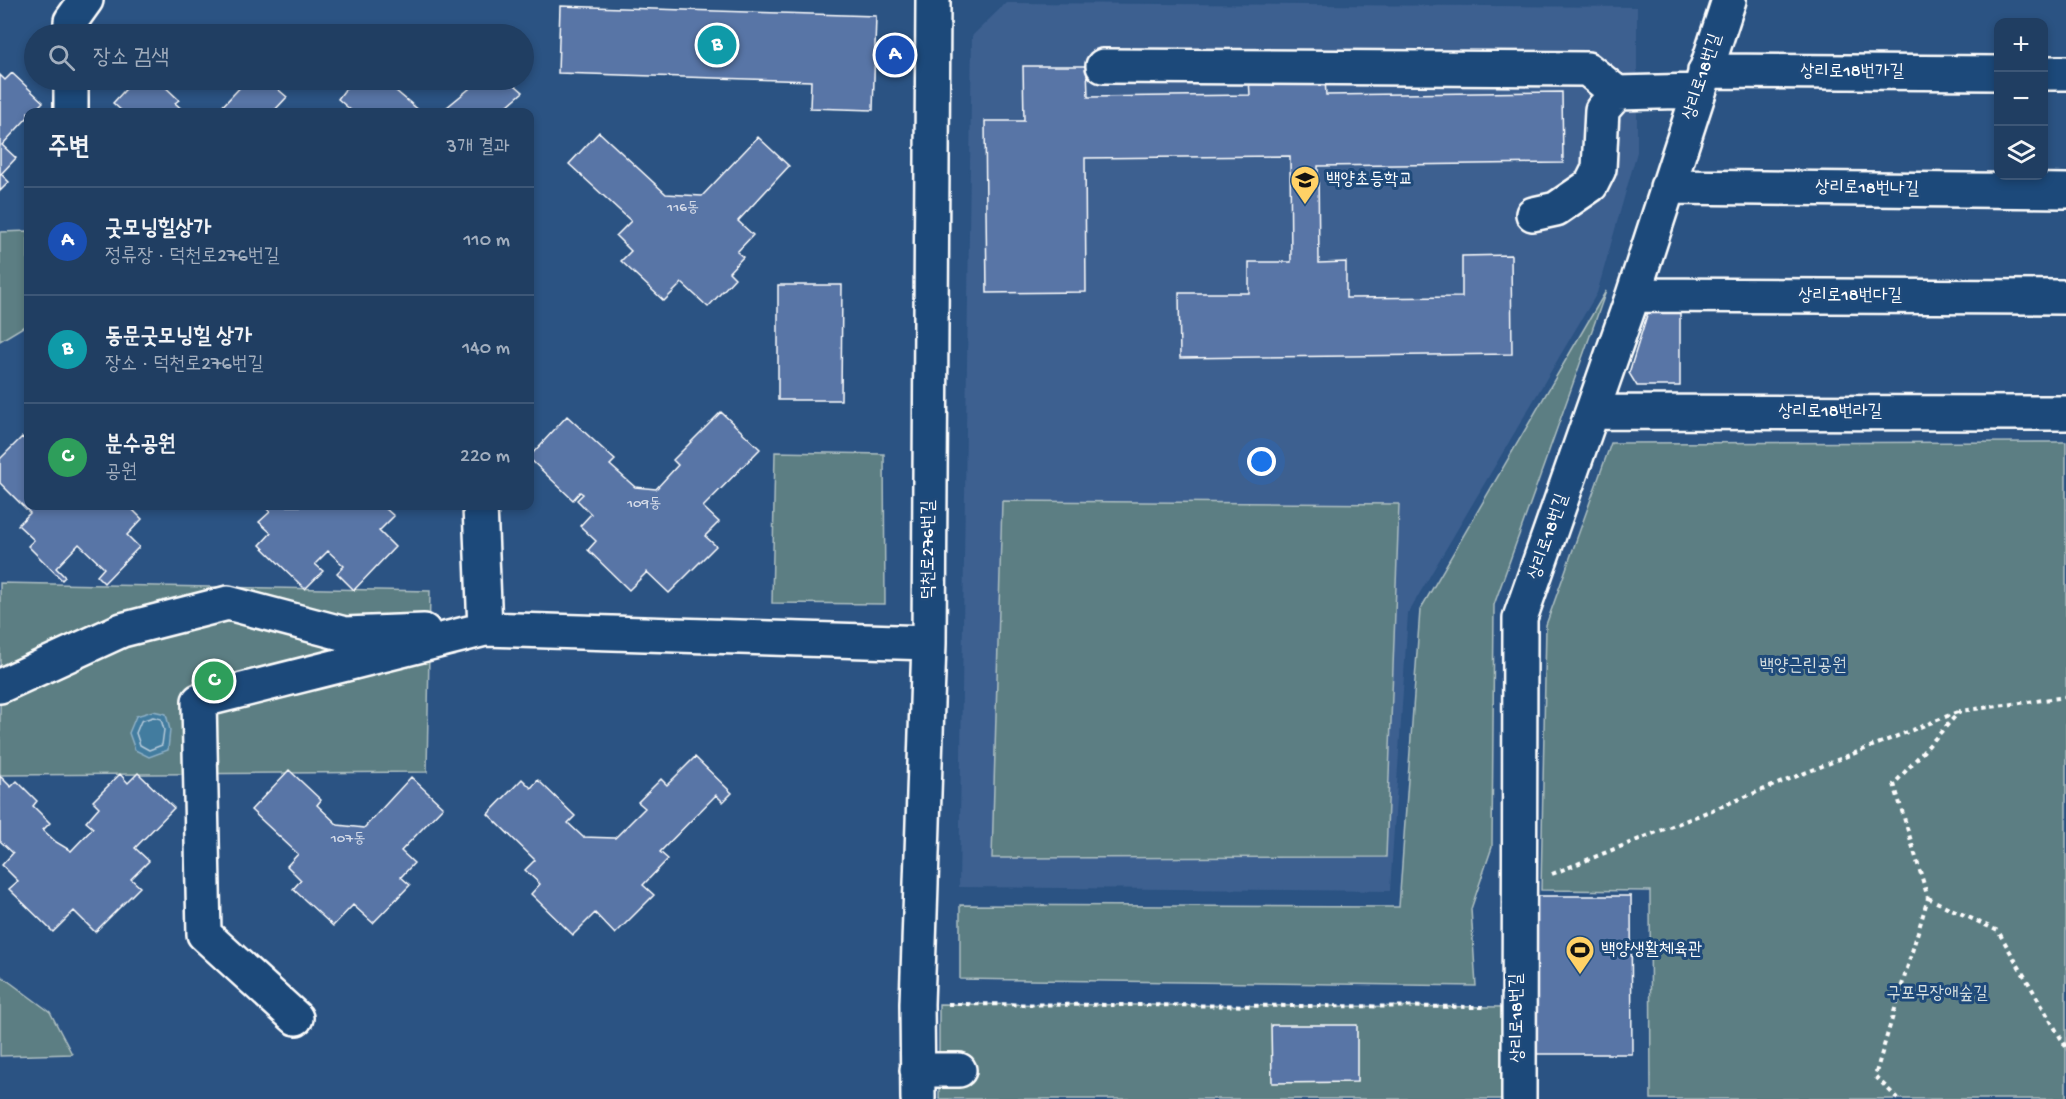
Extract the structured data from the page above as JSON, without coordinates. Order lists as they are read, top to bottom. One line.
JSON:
{"streets":{"street":["상리로18번가길","상리로18번길","상리로18번나길","상리로18번다길","상리로18번라길","덕천로276번길"]},"crossings":[["상리로18번가길","상리로18번길"],["상리로18번길","상리로18번나길"],["상리로18번길","상리로18번다길"],["상리로18번길","상리로18번라길"]],"parks":["백양근린공원","구포무장애숲길"],"places":{"school or university":["백양초등학교"],"sports":["백양생활체육관"]},"house_numbers":["116동","109동","107동"],"page":{"map_buttons":["+","−"],"pins":["B","A","C"],"search":"장소 검색","heading":["주변","3개 결과"],"list":[{"mark":"A","name":"굿모닝힐상가","note":"정류장 · 덕천로276번길","value":"110 m"},{"mark":"B","name":"동문굿모닝힐 상가","note":"장소 · 덕천로276번길","value":"140 m"},{"mark":"C","name":"분수공원","note":"공원","value":"220 m"}]}}
